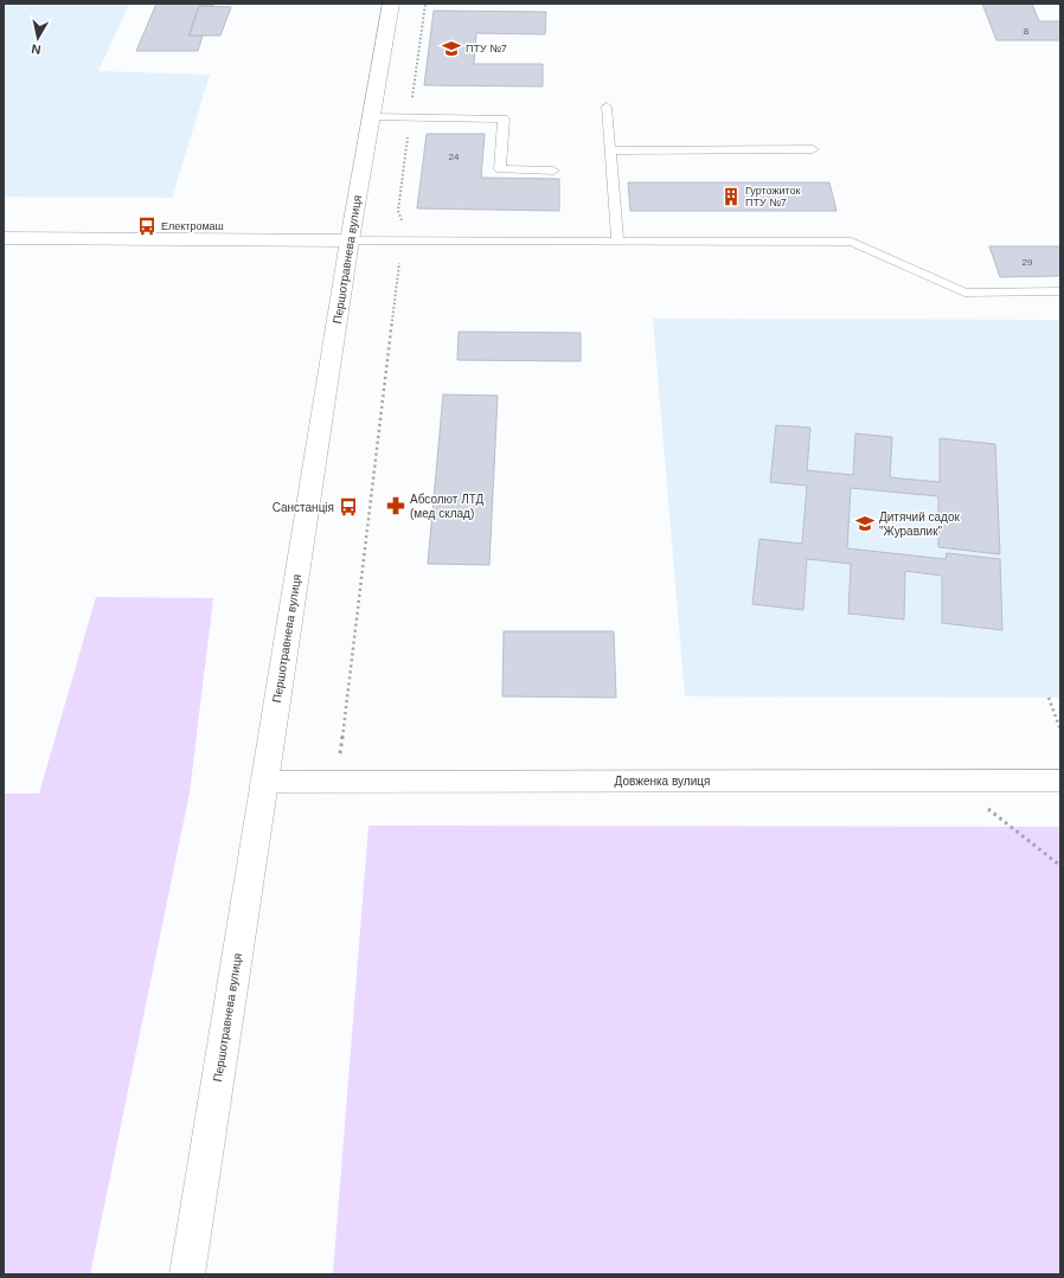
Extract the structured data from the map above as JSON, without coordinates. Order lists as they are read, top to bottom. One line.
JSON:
{"streets":{"street":["Першотравнева вулиця","Довженка вулиця"]},"crossings":[["Першотравнева вулиця","Довженка вулиця"]],"places":{"school or university":["ПТУ №7","Дитячий садок \"Журавлик\""],"building":["Гуртожиток ПТУ №7"],"bus stop":["Електромаш","Санстанція"],"pharmacy":["Абсолют ЛТД (мед склад)"]},"house_numbers":["8","24","29"],"north":"bottom"}
